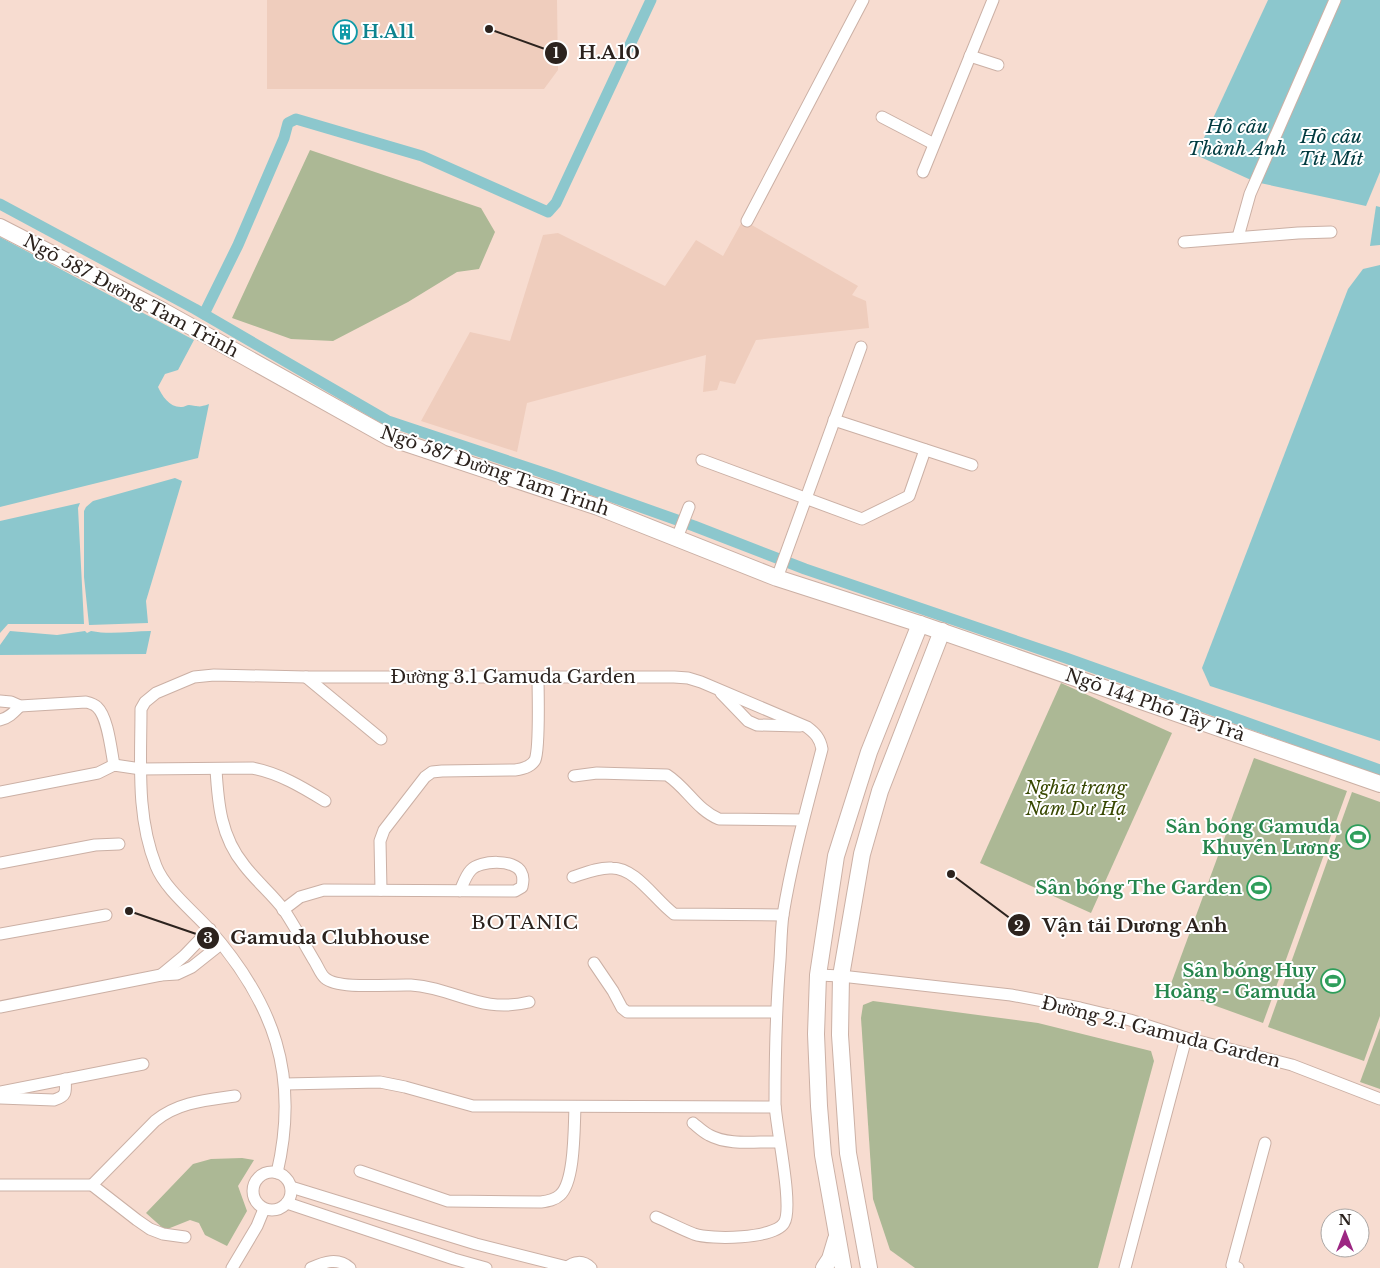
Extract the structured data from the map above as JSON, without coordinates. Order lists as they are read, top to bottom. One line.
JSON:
{"streets":{"street":["Ngõ 587 Đường Tam Trinh","Đường 3.1 Gamuda Garden","Ngõ 144 Phố Tây Trà","Đường 2.1 Gamuda Garden"]},"crossings":[["Ngõ 587 Đường Tam Trinh","Ngõ 144 Phố Tây Trà"]],"districts":["BOTANIC"],"water":["Hồ câu Thành Anh","Hồ câu Tít Mít"],"parks":["Nghĩa trang Nam Dư Hạ"],"places":{"other":["H.A10","Vận tải Dương Anh","Gamuda Clubhouse"],"building":["H.A11"],"sports":["Sân bóng Gamuda Khuyến Lương","Sân bóng The Garden","Sân bóng Huy Hoàng - Gamuda"]},"north":"top"}
